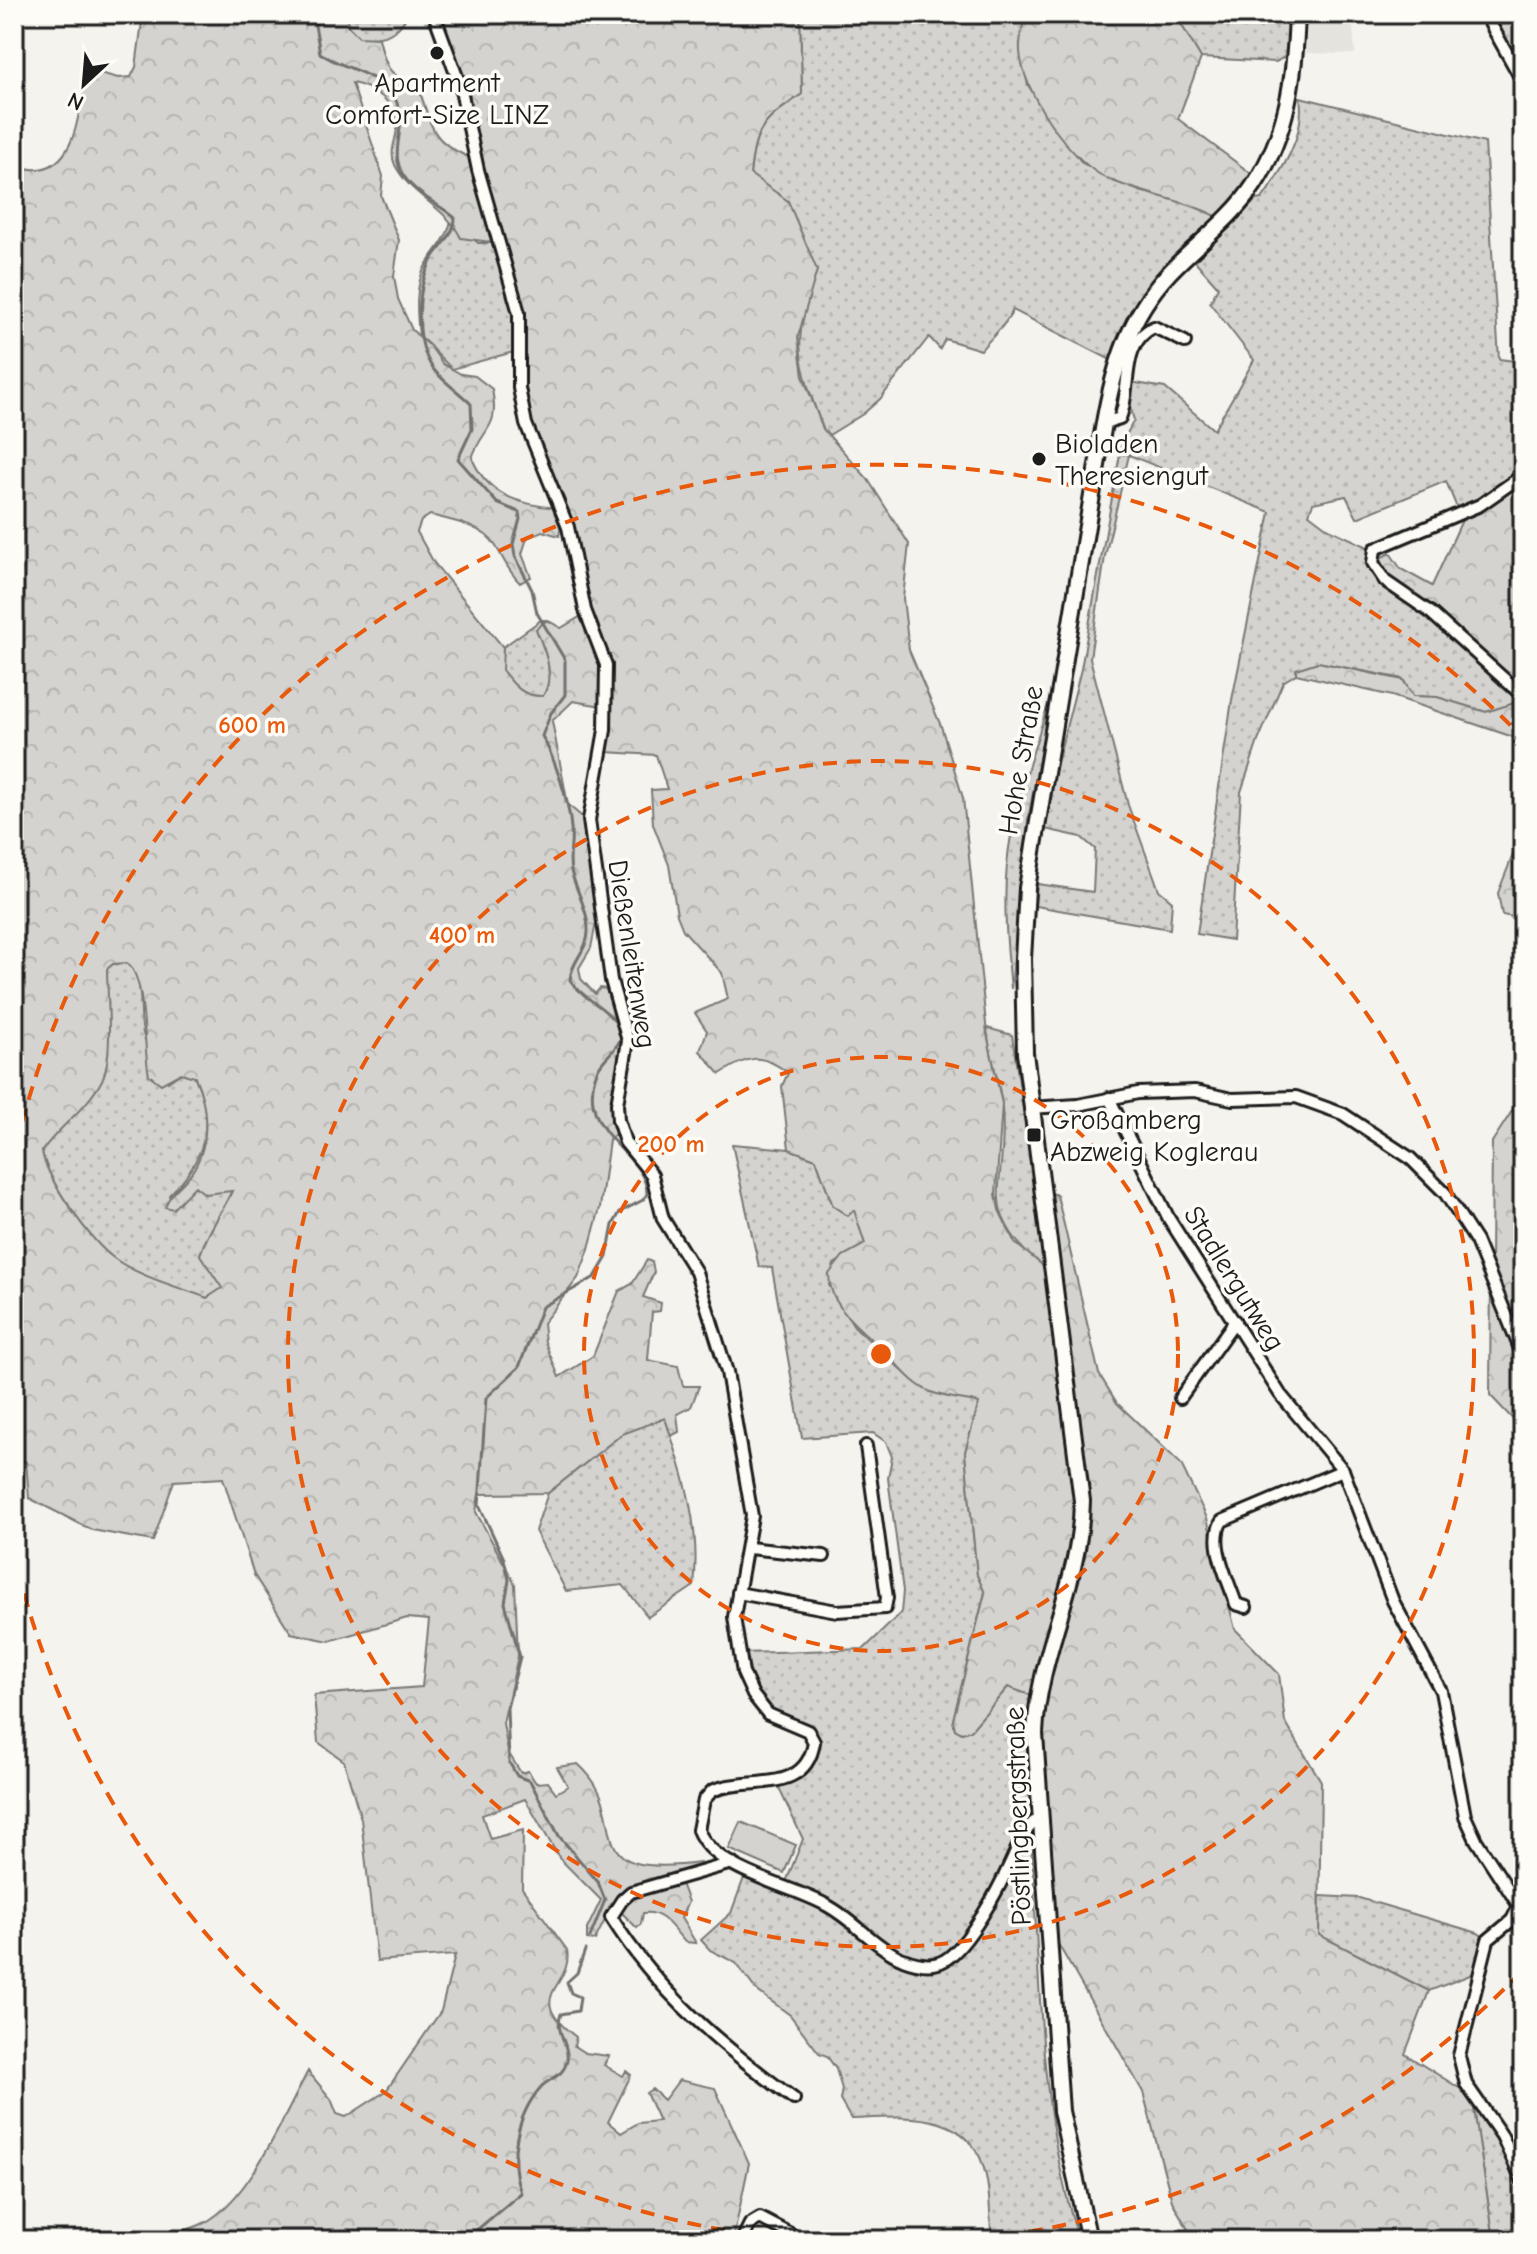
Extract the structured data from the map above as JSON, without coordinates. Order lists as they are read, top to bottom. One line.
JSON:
{"streets":{"main road":["Hohe Straße","Pöstlingbergstraße"],"street":["Dießenleitenweg","Stadlergutweg"]},"crossings":[["Hohe Straße","Pöstlingbergstraße"],["Dießenleitenweg","Pöstlingbergstraße"]],"places":{"other":["Apartment Comfort-Size LINZ","Bioladen Theresiengut"],"transit":["Großamberg Abzweig Koglerau"]},"north":"bottom left","rings":["600 m","400 m","200 m"]}
